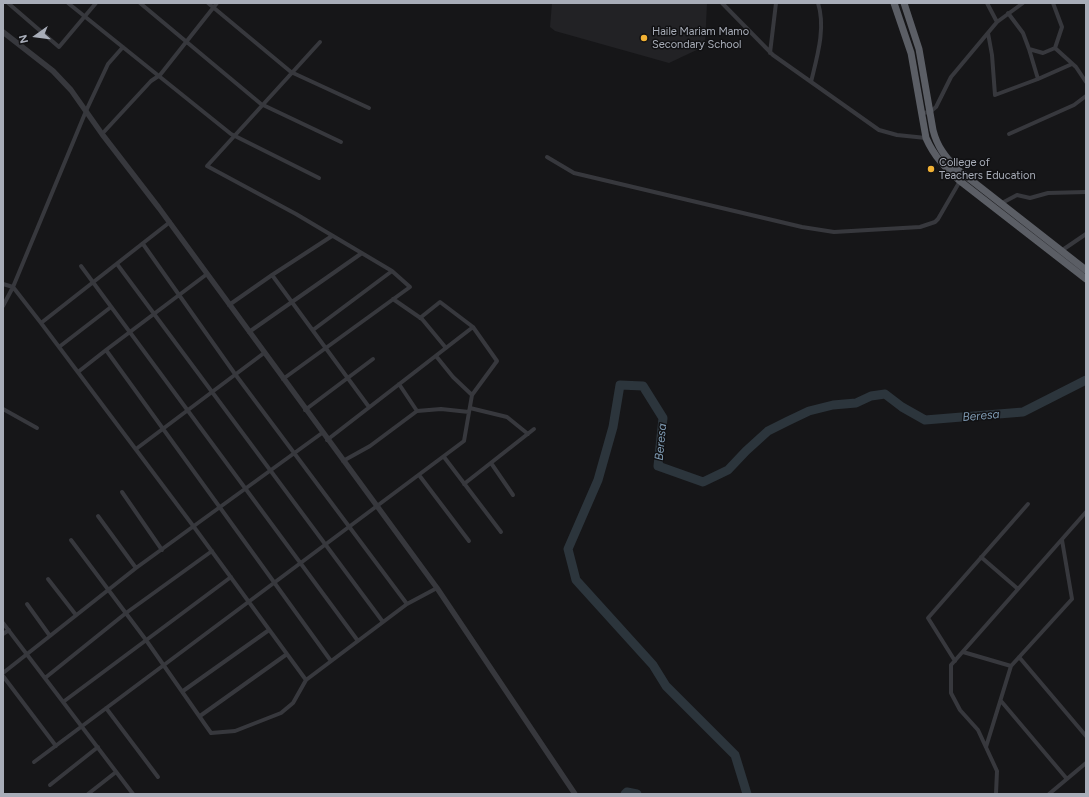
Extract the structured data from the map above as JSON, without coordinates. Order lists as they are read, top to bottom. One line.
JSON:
{"water":["Beresa"],"places":["Haile Mariam Mamo Secondary School","College of Teachers Education"],"north":"left"}
